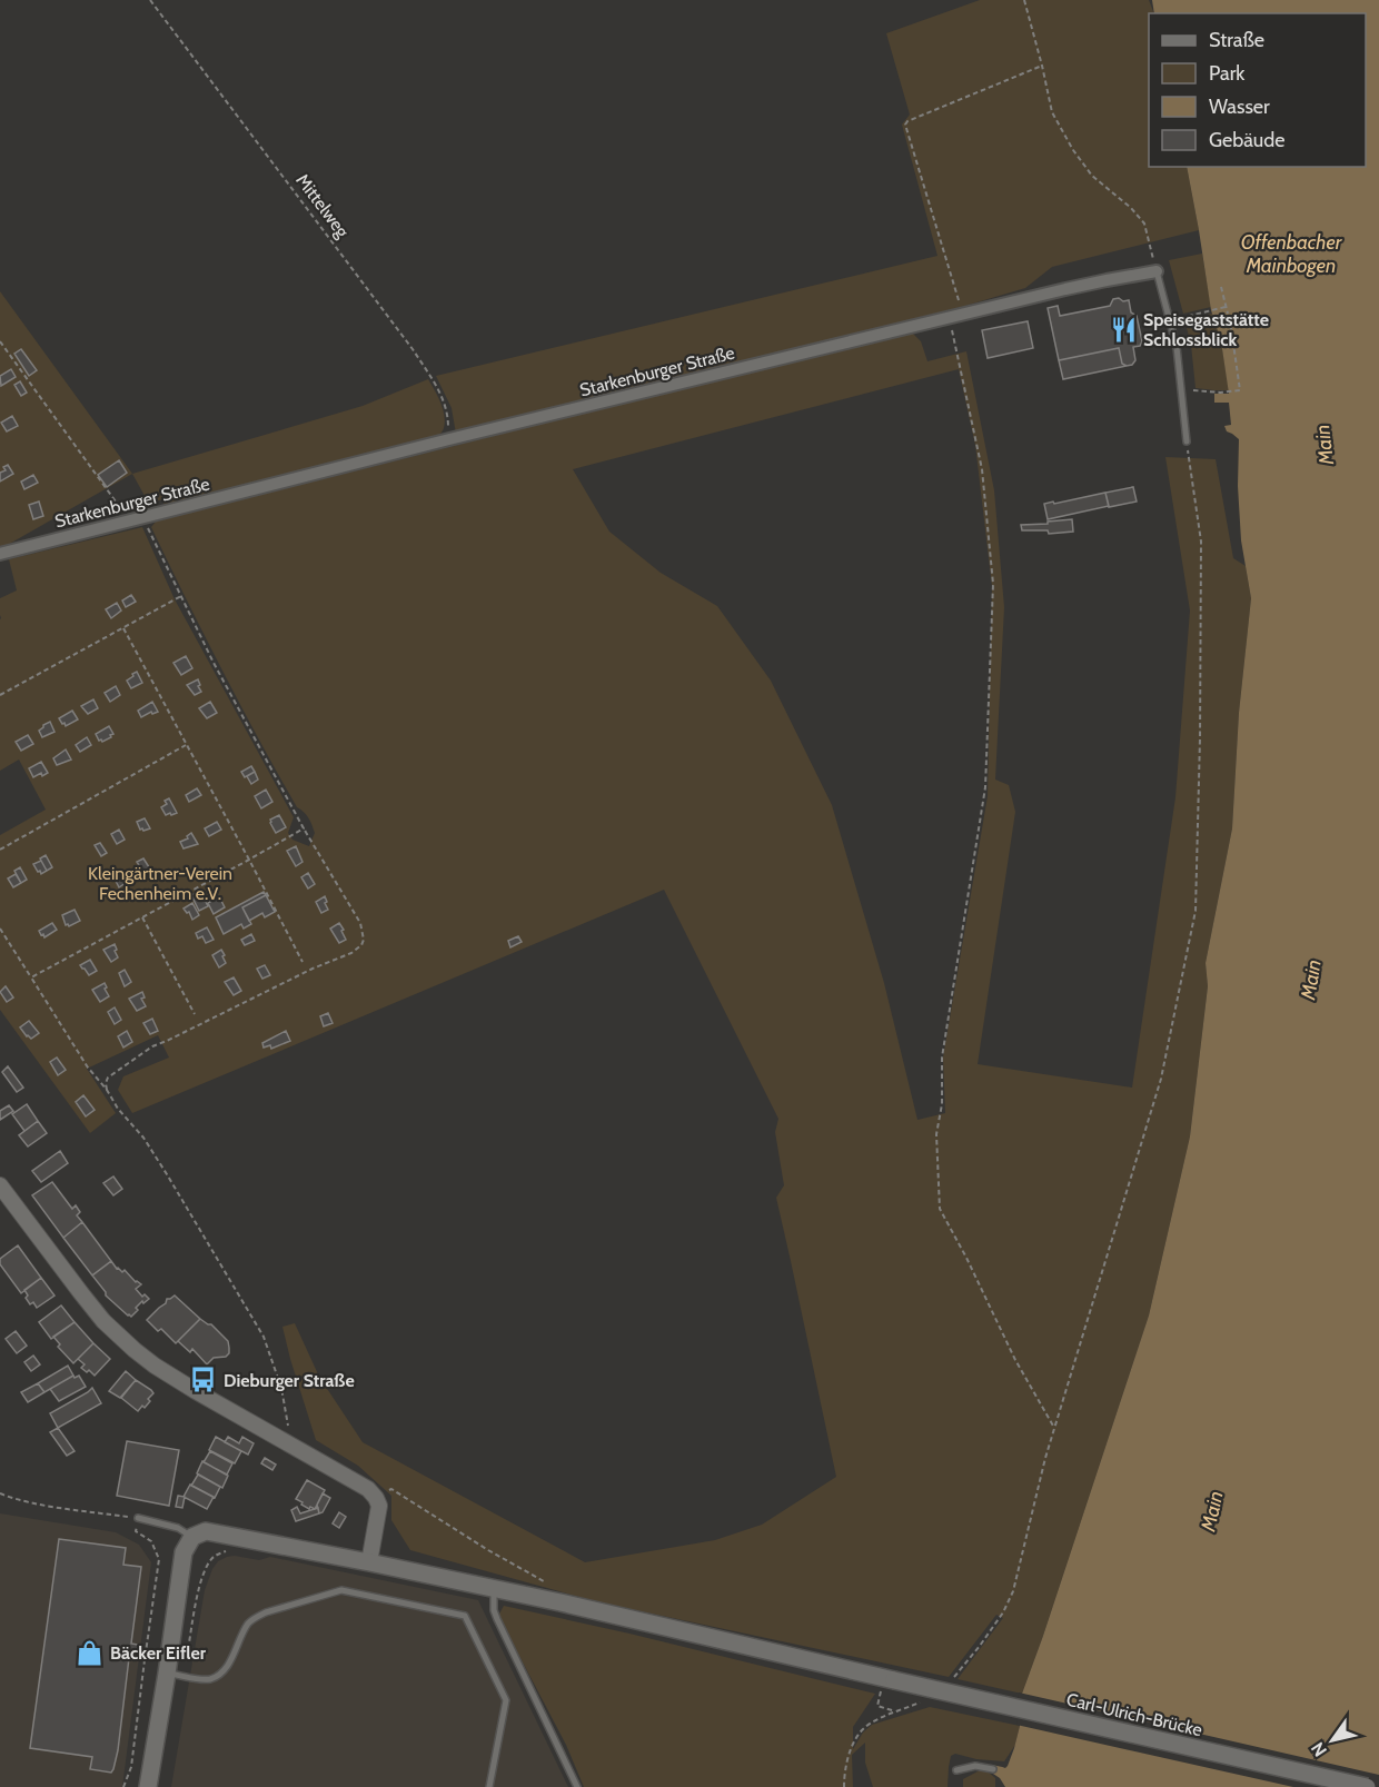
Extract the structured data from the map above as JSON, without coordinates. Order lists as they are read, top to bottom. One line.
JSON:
{"streets":{"main road":["Carl-Ulrich-Brücke"],"street":["Starkenburger Straße"],"path":["Mittelweg"]},"crossings":[["Mittelweg","Starkenburger Straße"]],"water":["Offenbacher Mainbogen","Main"],"parks":["Kleingärtner-Verein Fechenheim e.V."],"places":{"restaurant":["Speisegaststätte Schlossblick"],"bus stop":["Dieburger Straße"],"shop":["Bäcker Eifler"]},"legend":["Straße","Park","Wasser","Gebäude"],"north":"bottom left"}
